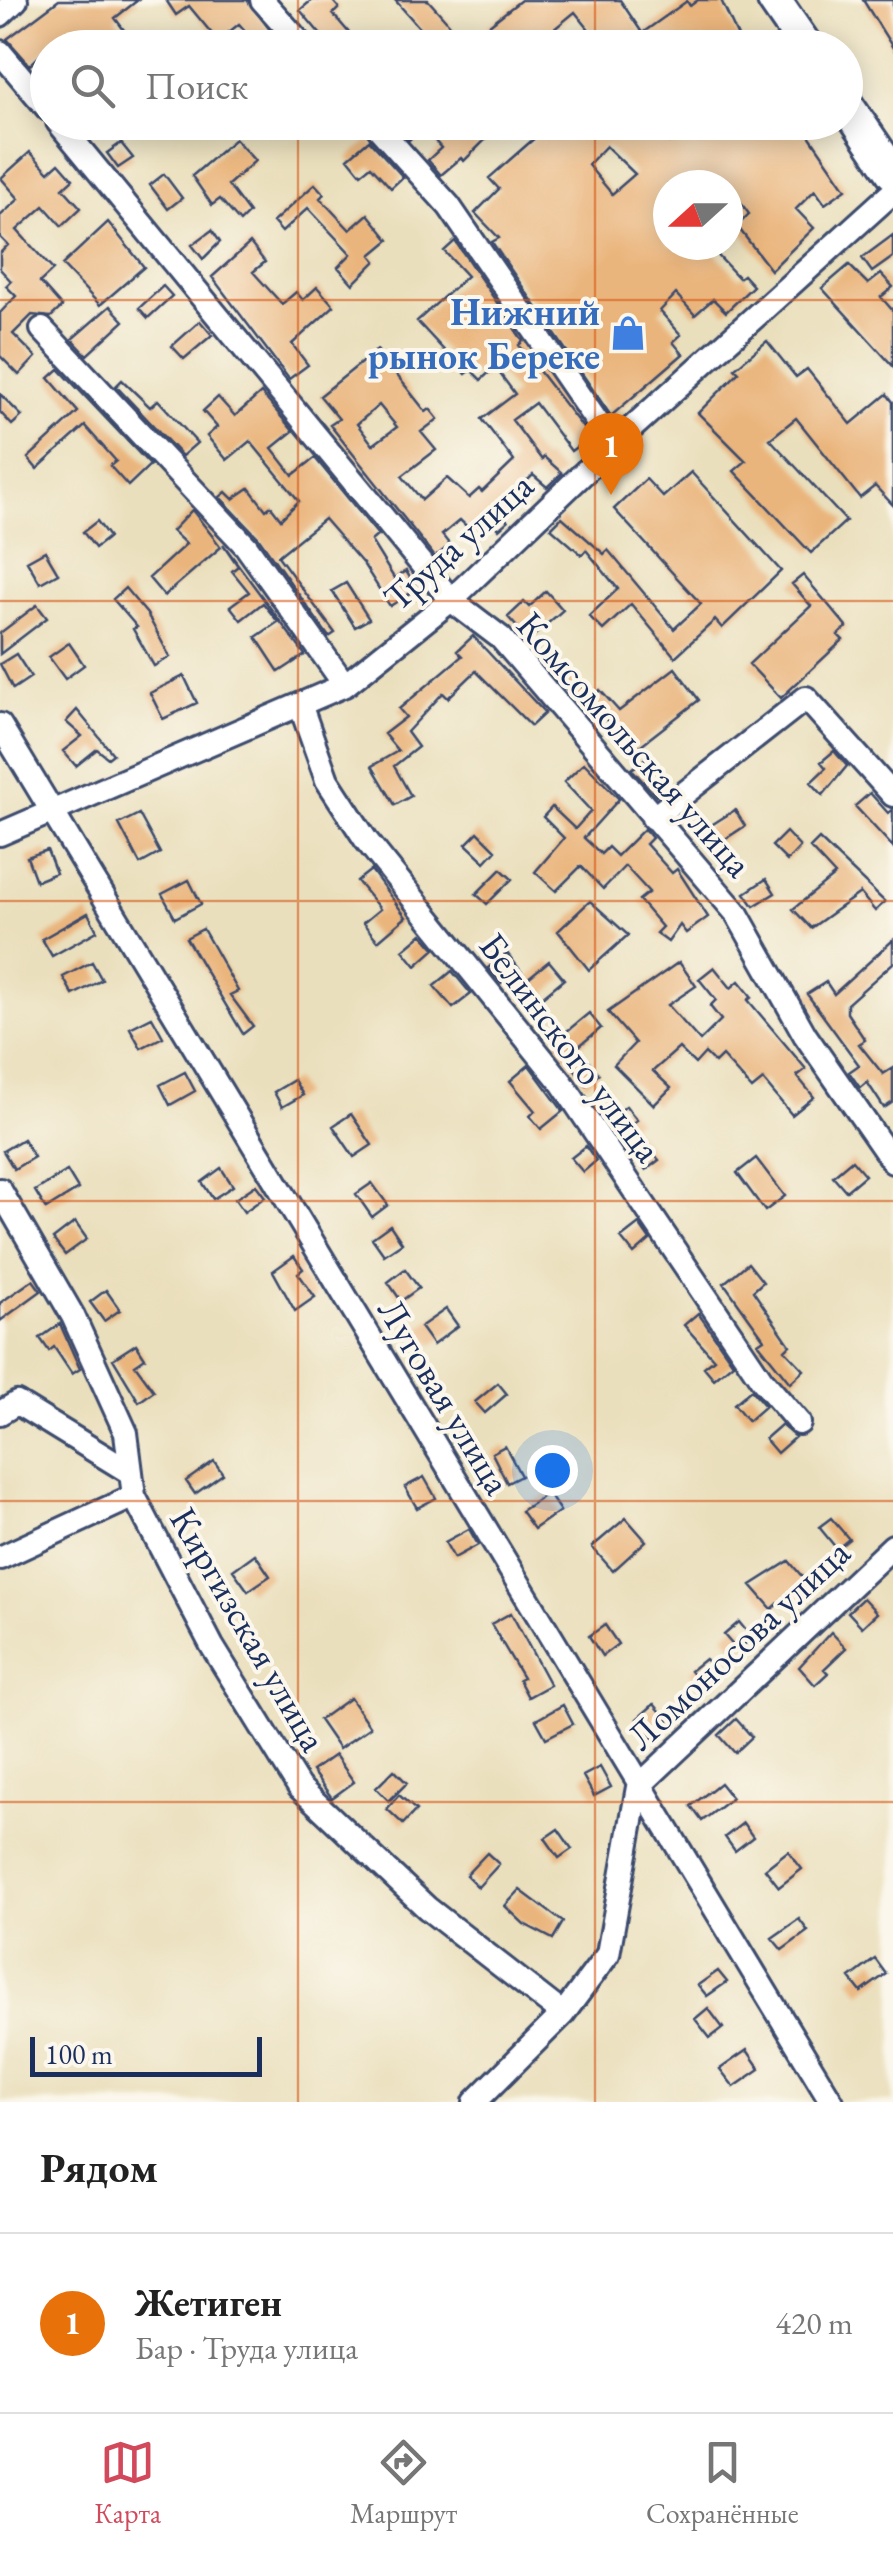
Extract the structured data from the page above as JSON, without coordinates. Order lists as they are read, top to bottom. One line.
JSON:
{"streets":{"street":["Труда улица","Комсомольская улица","Белинского улица","Луговая улица","Киргизская улица","Ломоносова улица"]},"crossings":[["Труда улица","Комсомольская улица"],["Труда улица","Белинского улица"],["Труда улица","Луговая улица"],["Луговая улица","Ломоносова улица"],["Киргизская улица","Ломоносова улица"]],"places":{"shop":["Нижний рынок Береке"]},"scale_bar":"100 m","north":"left","page":{"search":"Поиск","pins":"1","scale":"100 m","heading":"Рядом","list":[{"mark":"1","name":"Жетиген","note":"Бар · Труда улица","value":"420 m"}],"nav":["Карта","Маршрут","Сохранённые"]}}
